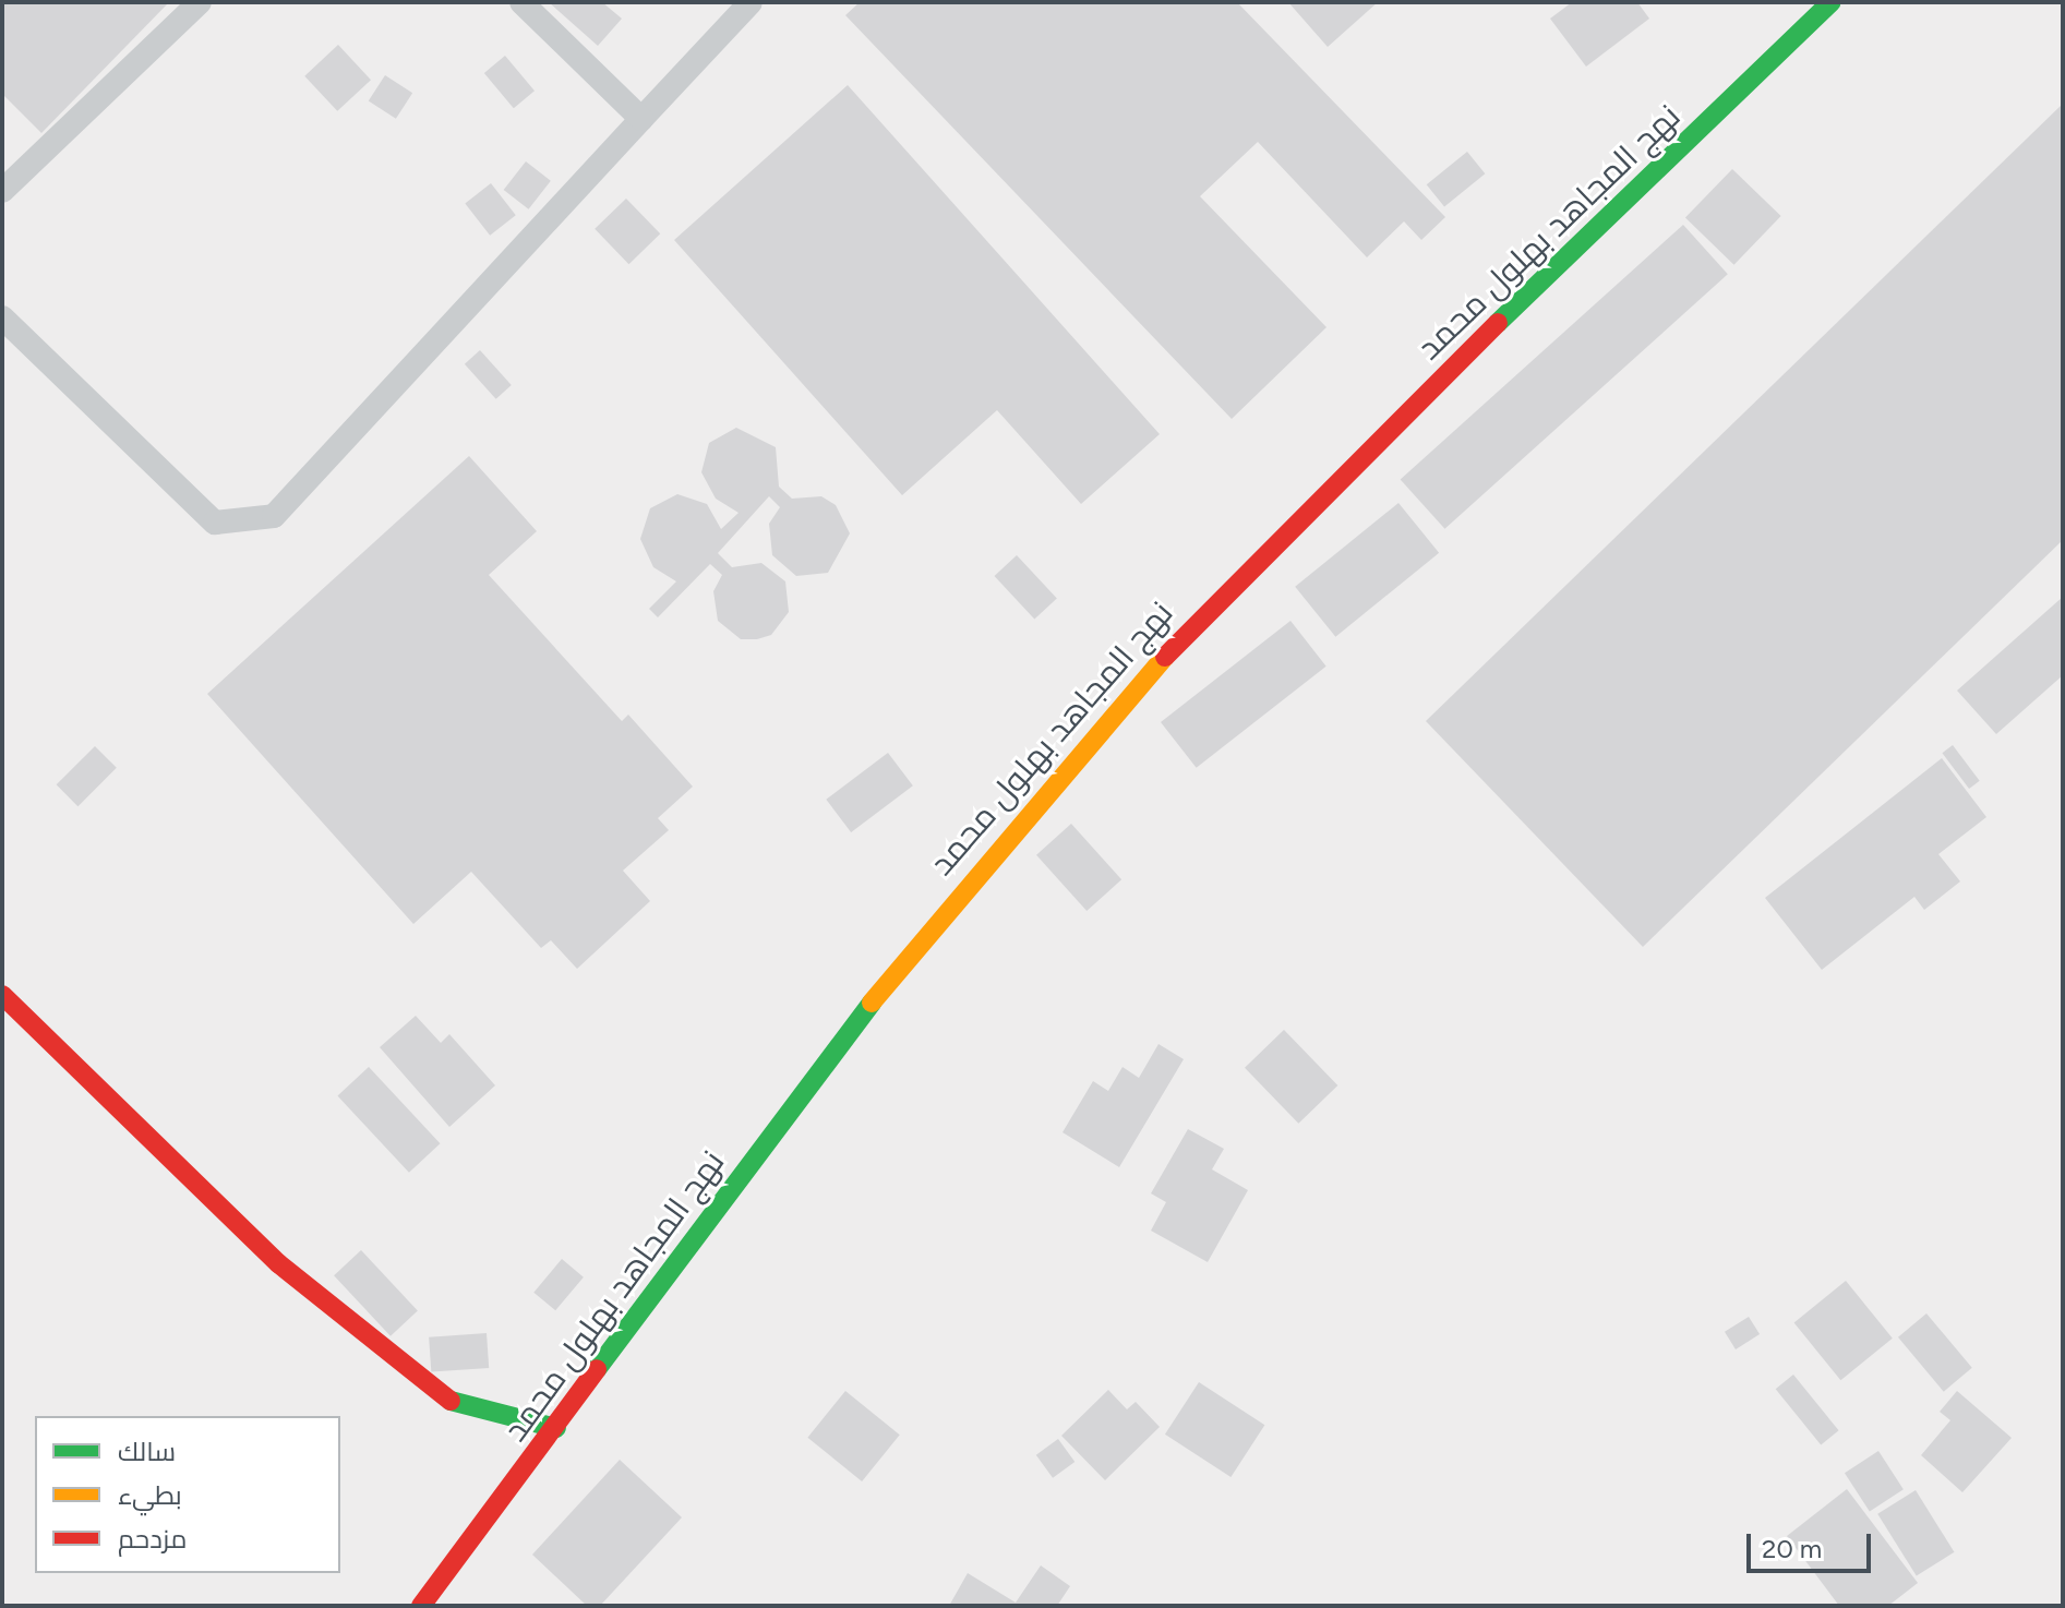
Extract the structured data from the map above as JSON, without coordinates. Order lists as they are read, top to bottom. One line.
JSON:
{"streets":{"street":["نهج المجاهد بهلول محمد"]},"legend":["سالك","بطيء","مزدحم"],"scale_bar":"20 m"}
